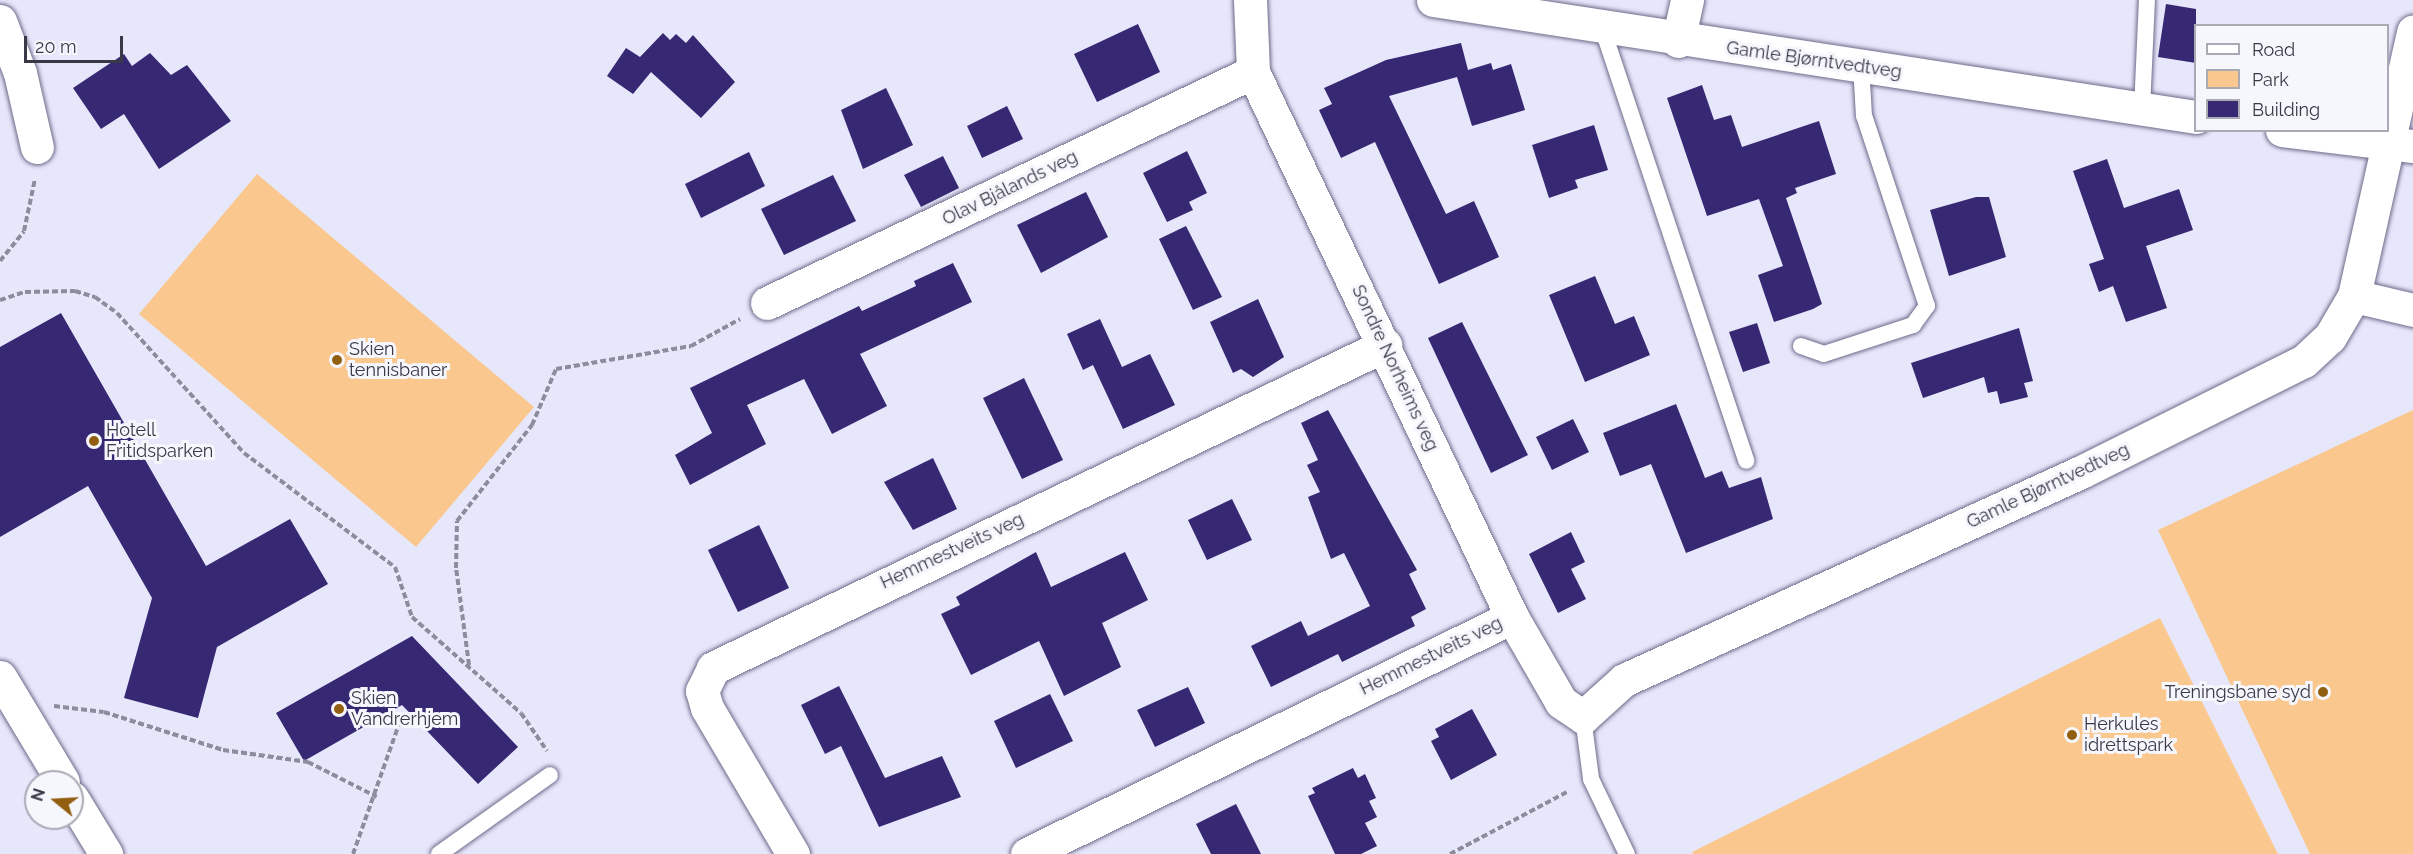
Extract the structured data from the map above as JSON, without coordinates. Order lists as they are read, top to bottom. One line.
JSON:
{"streets":{"street":["Gamle Bjørntvedtveg","Olav Bjålands veg","Sondre Norheims veg","Hemmestveits veg"]},"crossings":[["Gamle Bjørntvedtveg","Sondre Norheims veg"],["Olav Bjålands veg","Sondre Norheims veg"],["Sondre Norheims veg","Hemmestveits veg"]],"places":["Skien tennisbaner","Hotell Fritidsparken","Treningsbane syd","Skien Vandrerhjem","Herkules idrettspark"],"legend":["Road","Park","Building"],"scale_bar":"20 m","north":"left"}
